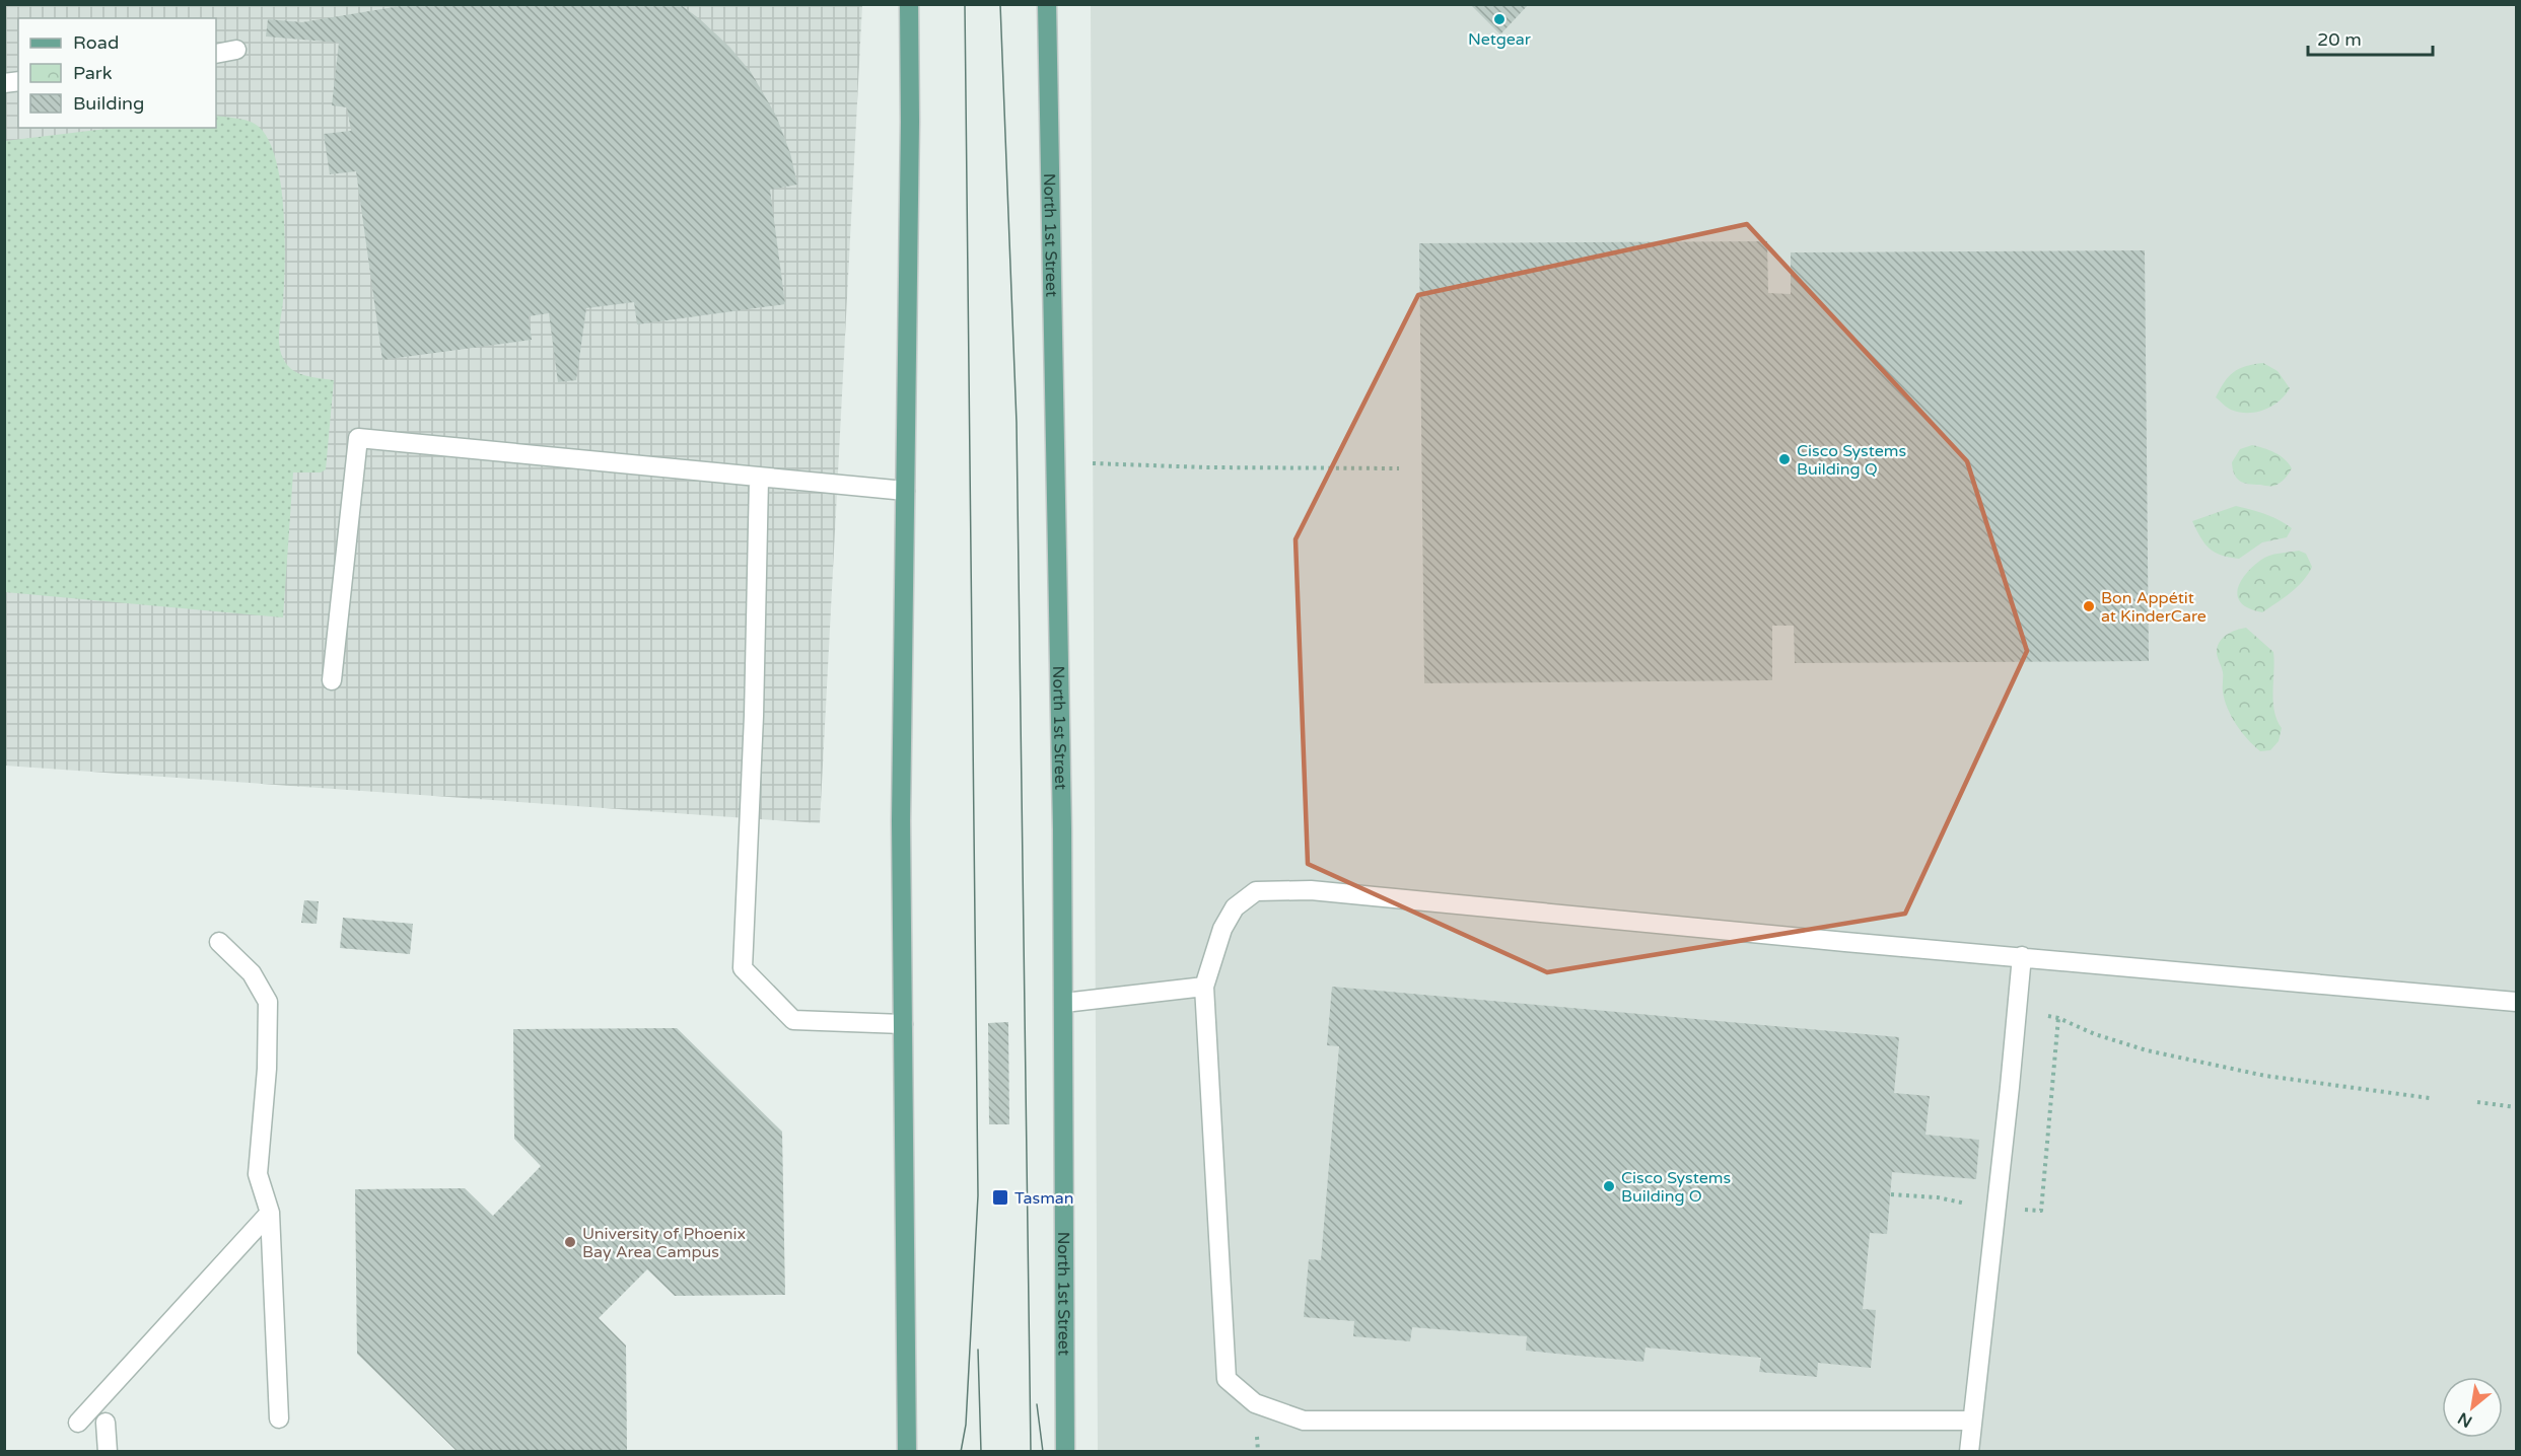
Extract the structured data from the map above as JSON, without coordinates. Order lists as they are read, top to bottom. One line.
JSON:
{"streets":{"main road":["North 1st Street"]},"places":{"other":["Netgear","Cisco Systems Building Q","Bon Appétit at KinderCare","Cisco Systems Building O","University of Phoenix Bay Area Campus"],"transit":["Tasman"]},"legend":["Road","Park","Building"],"scale_bar":"20 m","north":"bottom left"}
